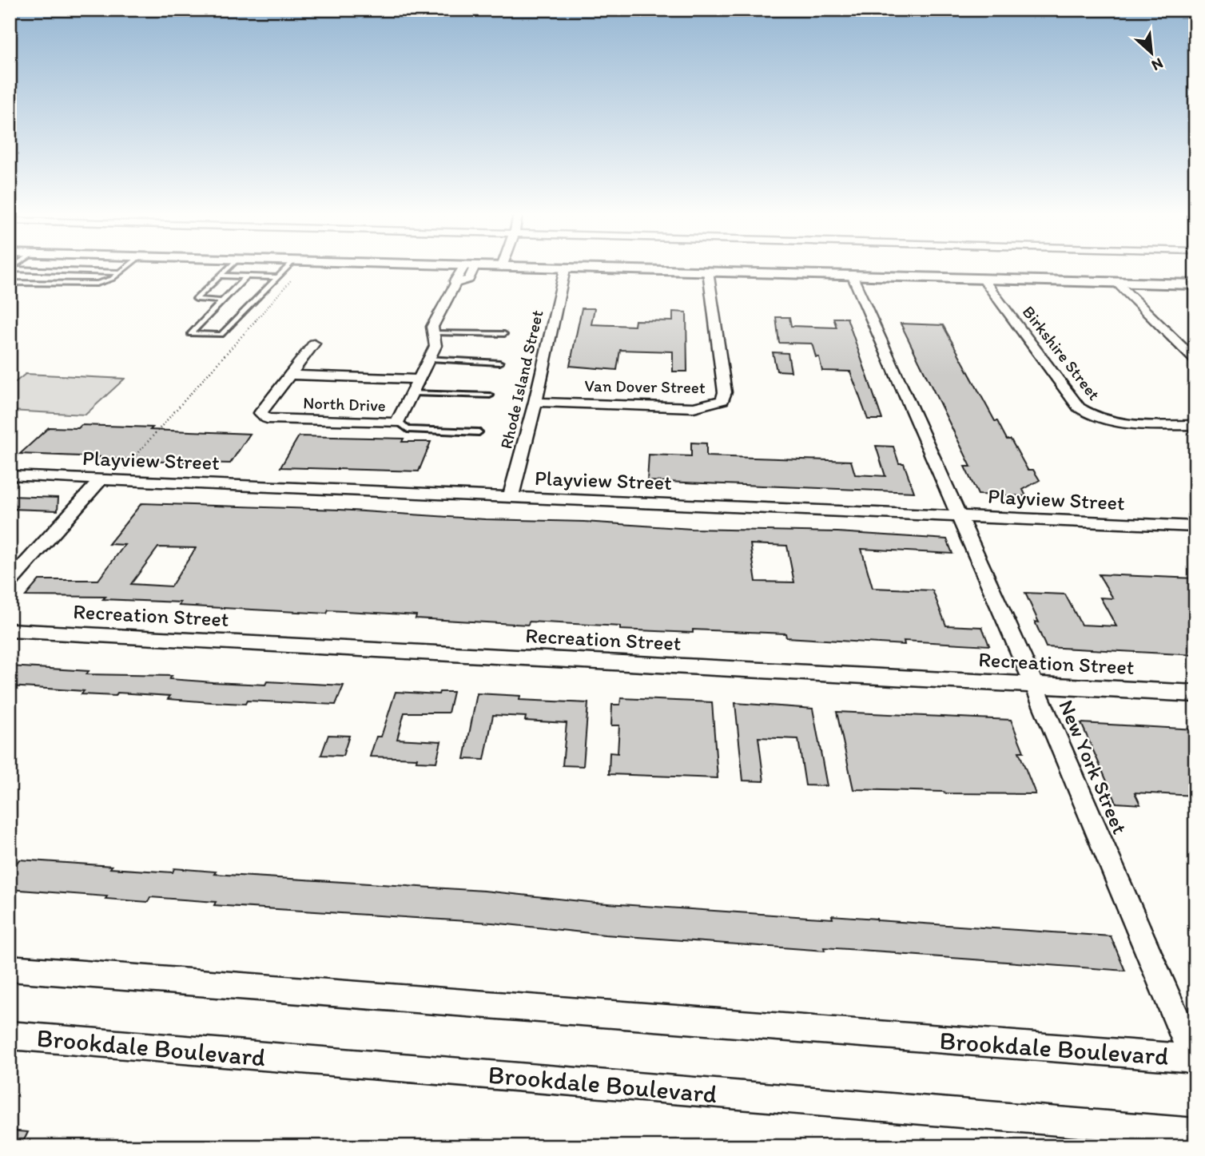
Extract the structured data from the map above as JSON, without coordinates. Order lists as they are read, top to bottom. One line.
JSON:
{"streets":{"street":["Birkshire Street","Rhode Island Street","Van Dover Street","North Drive","Playview Street","Recreation Street","New York Street","Brookdale Boulevard"]},"crossings":[["Rhode Island Street","Van Dover Street"],["Rhode Island Street","Playview Street"],["Playview Street","New York Street"],["Recreation Street","New York Street"],["New York Street","Brookdale Boulevard"]],"north":"bottom right"}
